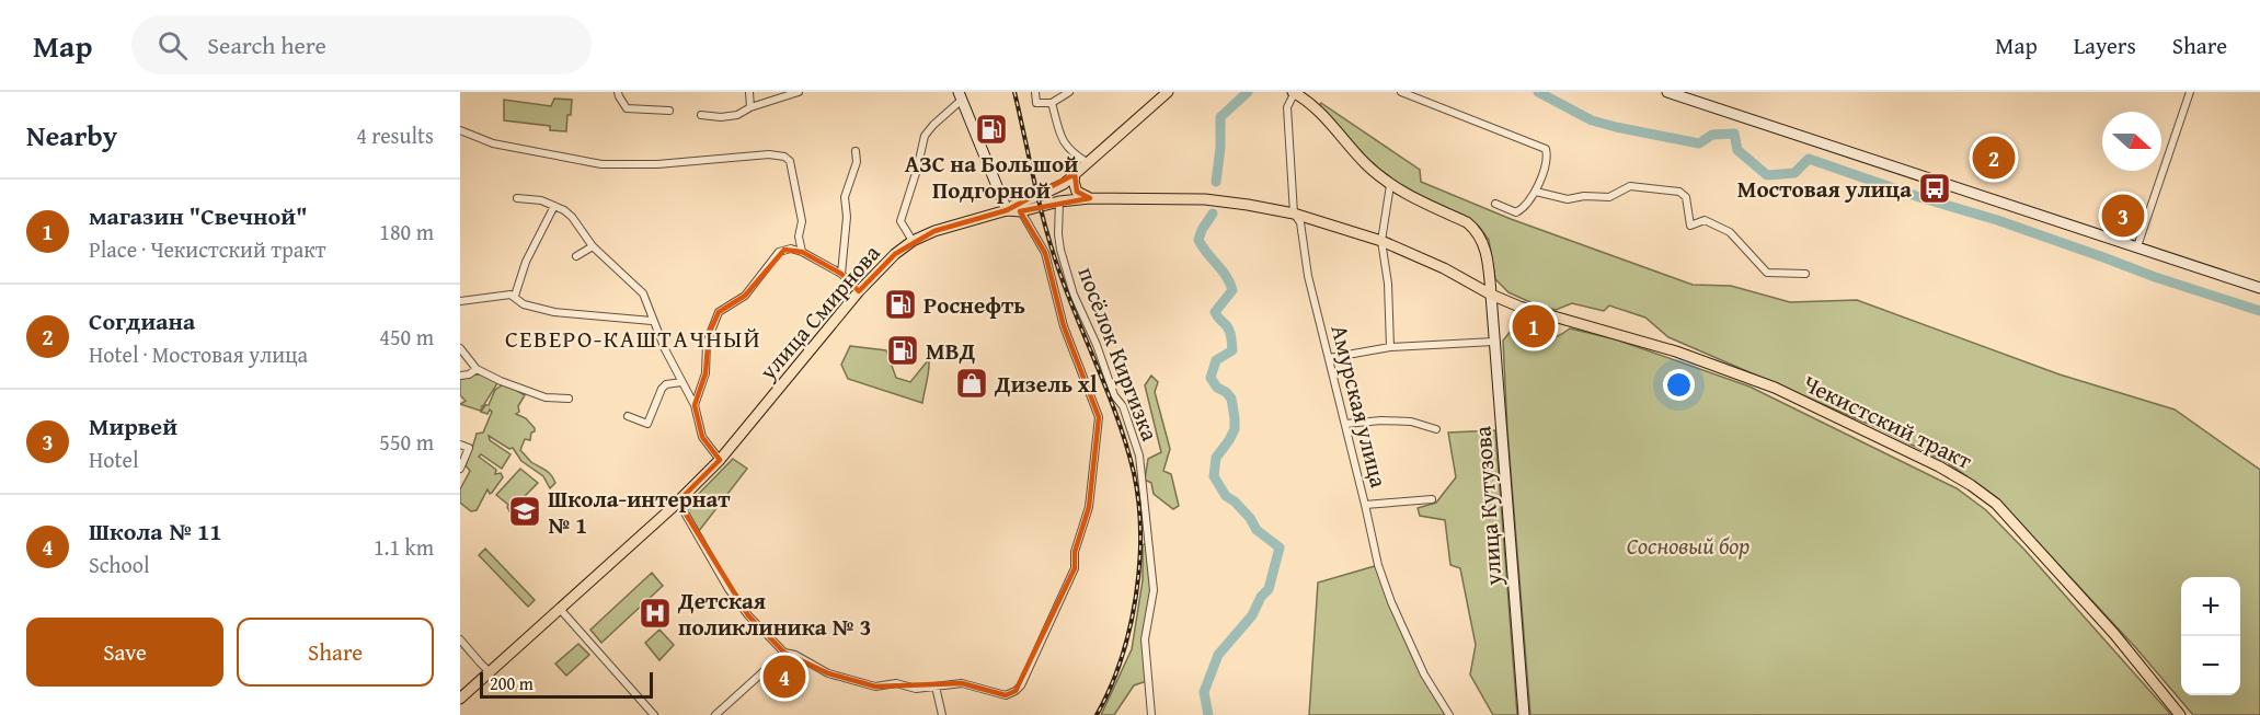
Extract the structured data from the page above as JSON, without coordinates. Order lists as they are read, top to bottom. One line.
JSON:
{"streets":{"main road":["улица Смирнова","Чекистский тракт"],"street":["посёлок Киргизка","Амурская улица","улица Кутузова"]},"crossings":[["улица Смирнова","Чекистский тракт"],["посёлок Киргизка","Чекистский тракт"],["Амурская улица","Чекистский тракт"],["Чекистский тракт","улица Кутузова"]],"districts":["СЕВЕРО-КАШТАЧНЫЙ"],"parks":["Сосновый бор"],"places":{"fuel station":["АЗС на Большой Подгорной","Роснефть","МВД"],"bus stop":["Мостовая улица"],"shop":["Дизель xl"],"school or university":["Школа-интернат № 1"],"hospital":["Детская поликлиника № 3"]},"scale_bar":"200 m","north":"right","page":{"header":"Map","search":"Search here","nav":["Map","Layers","Share"],"heading":["Nearby","4 results"],"pins":["2","3","1","4"],"list":[{"mark":"1","name":"магазин \"Свечной\"","note":"Place · Чекистский тракт","value":"180 m"},{"mark":"2","name":"Согдиана","note":"Hotel · Мостовая улица","value":"450 m"},{"mark":"3","name":"Мирвей","note":"Hotel","value":"550 m"},{"mark":"4","name":"Школа № 11","note":"School","value":"1.1 km"}],"map_buttons":["+","−"],"buttons":["Save","Share"],"scale":"200 m"}}
